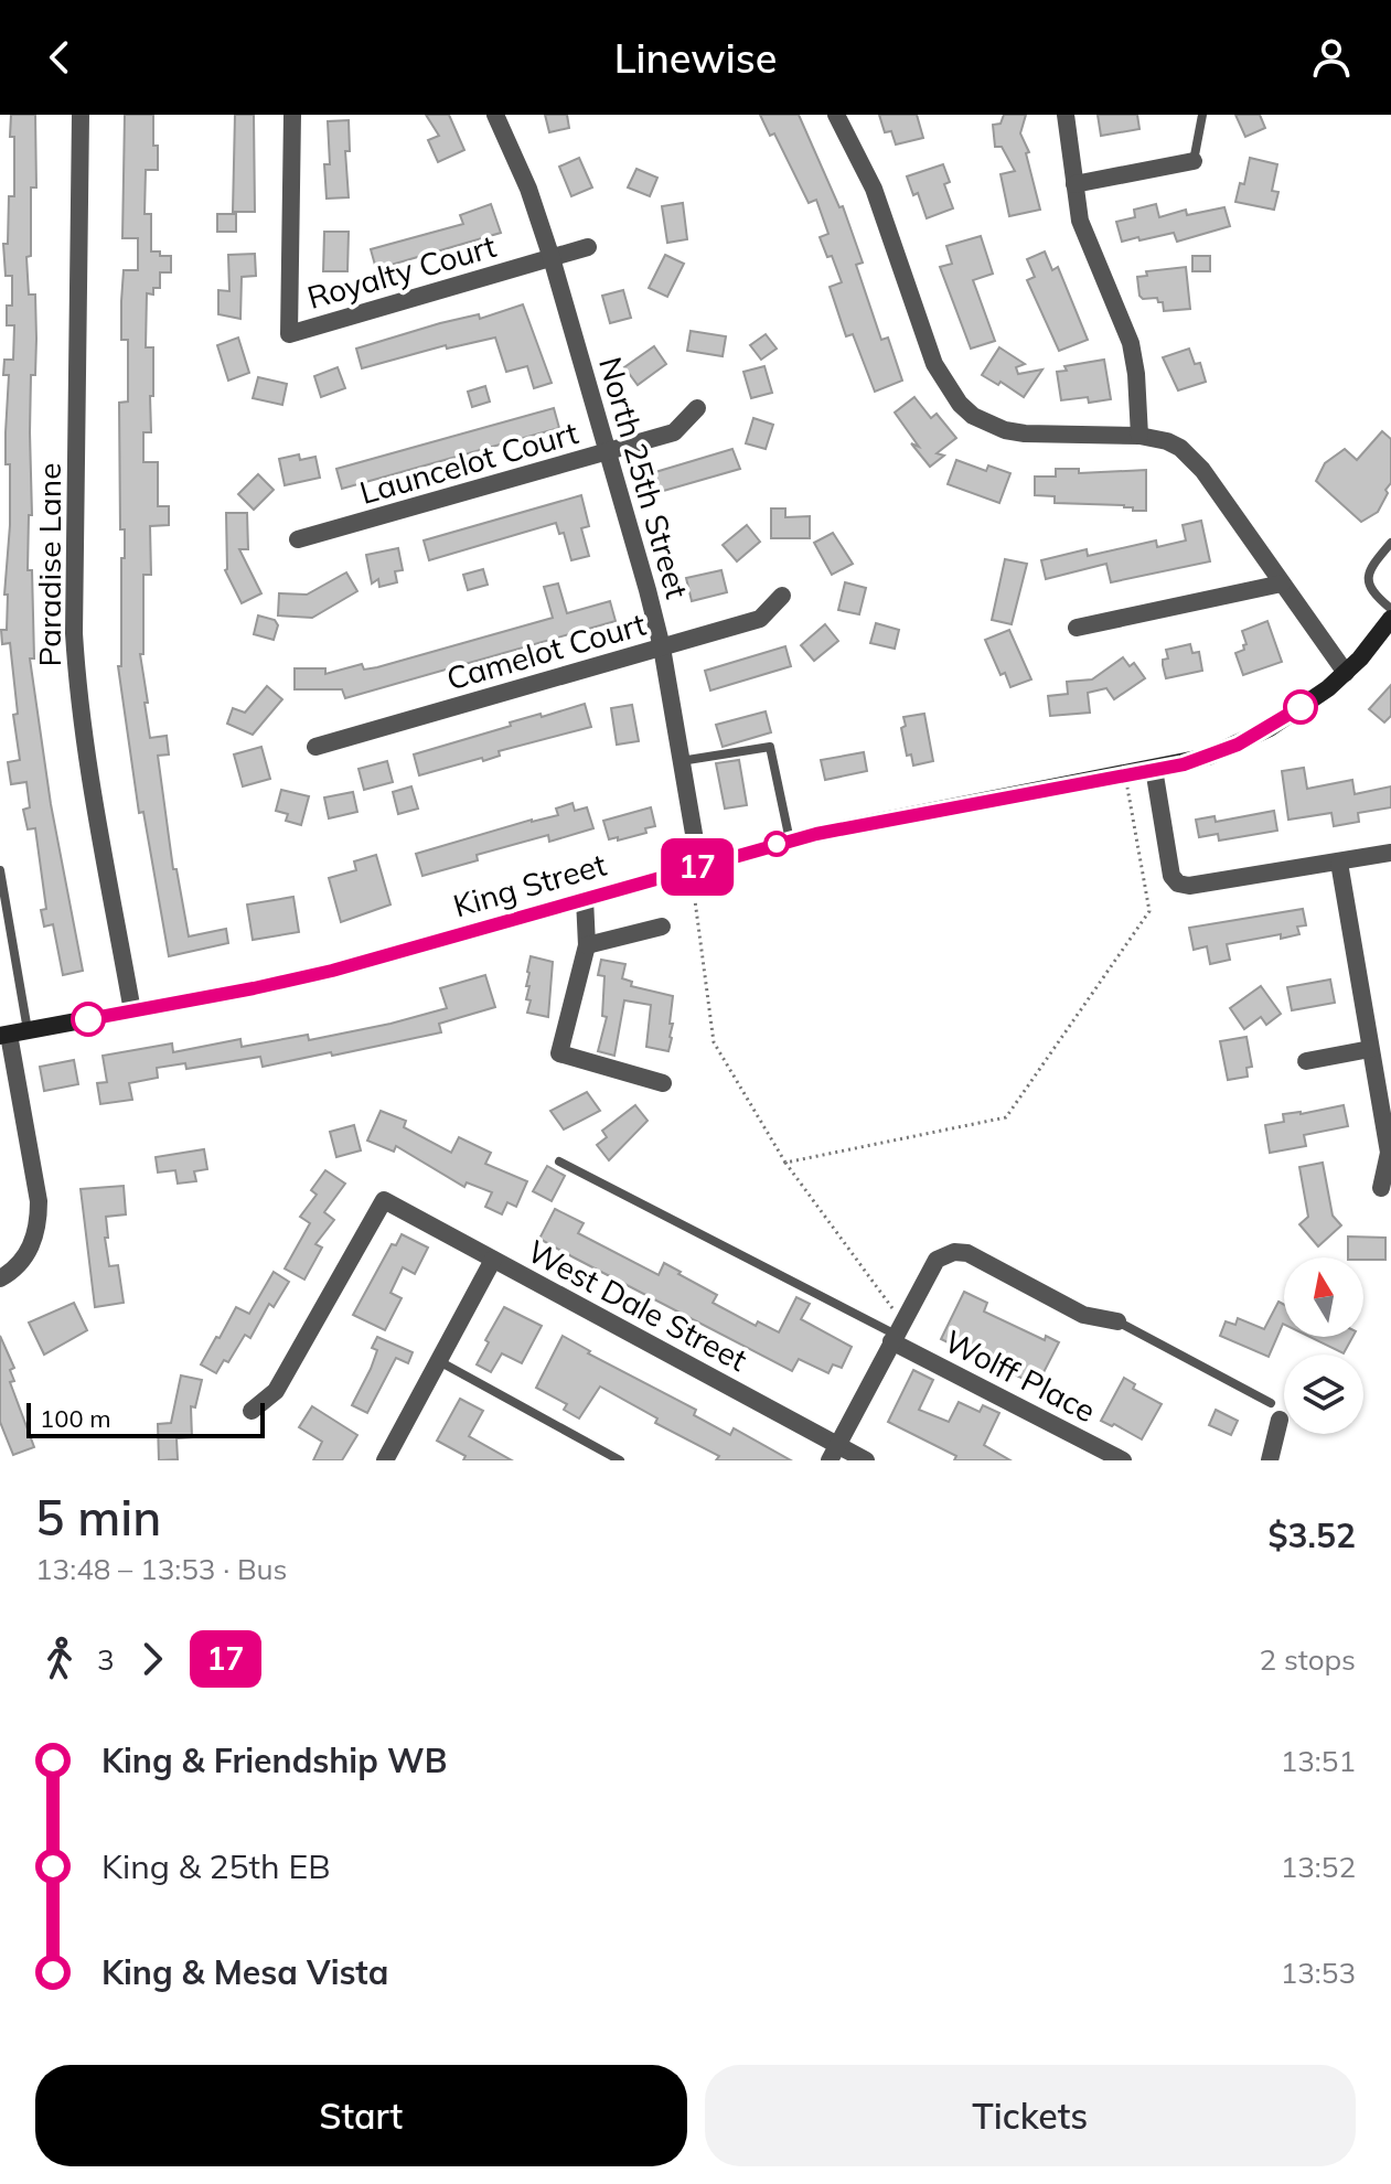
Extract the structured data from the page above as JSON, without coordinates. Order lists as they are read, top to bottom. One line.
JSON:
{"streets":{"street":["Royalty Court","Launcelot Court","North 25th Street","Paradise Lane","Camelot Court","King Street","West Dale Street","Wolff Place"]},"crossings":[["Royalty Court","North 25th Street"],["Launcelot Court","North 25th Street"],["North 25th Street","Camelot Court"],["North 25th Street","King Street"],["Paradise Lane","King Street"]],"lines":["bus line 17"],"scale_bar":"100 m","north":"top","page":{"header":"Linewise","on_map":"17","scale":"100 m","heading":["5 min","13:48 – 13:53 · Bus","$3.52"],"legs":["3","17","2 stops"],"list":[{"name":"King & Friendship WB","value":"13:51"},{"name":"King & 25th EB","value":"13:52"},{"name":"King & Mesa Vista","value":"13:53"}],"buttons":["Start","Tickets"]}}
